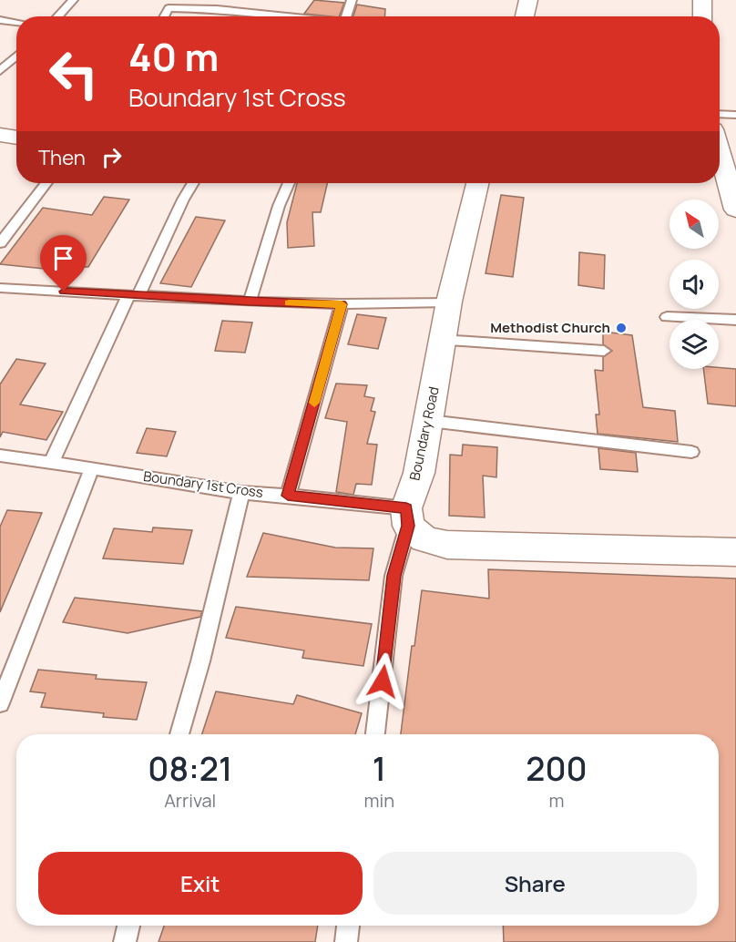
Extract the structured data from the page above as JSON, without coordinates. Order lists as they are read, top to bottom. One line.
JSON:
{"streets":{"street":["Boundary Road"],"lane":["Boundary 1st Cross"]},"crossings":[["Boundary Road","Boundary 1st Cross"]],"places":["Methodist Church"],"north":"top left","page":{"turn":["40 m","Boundary 1st Cross"],"then":"Then","eta":["08:21","Arrival","1","min","200","m"],"buttons":["Exit","Share"]}}
